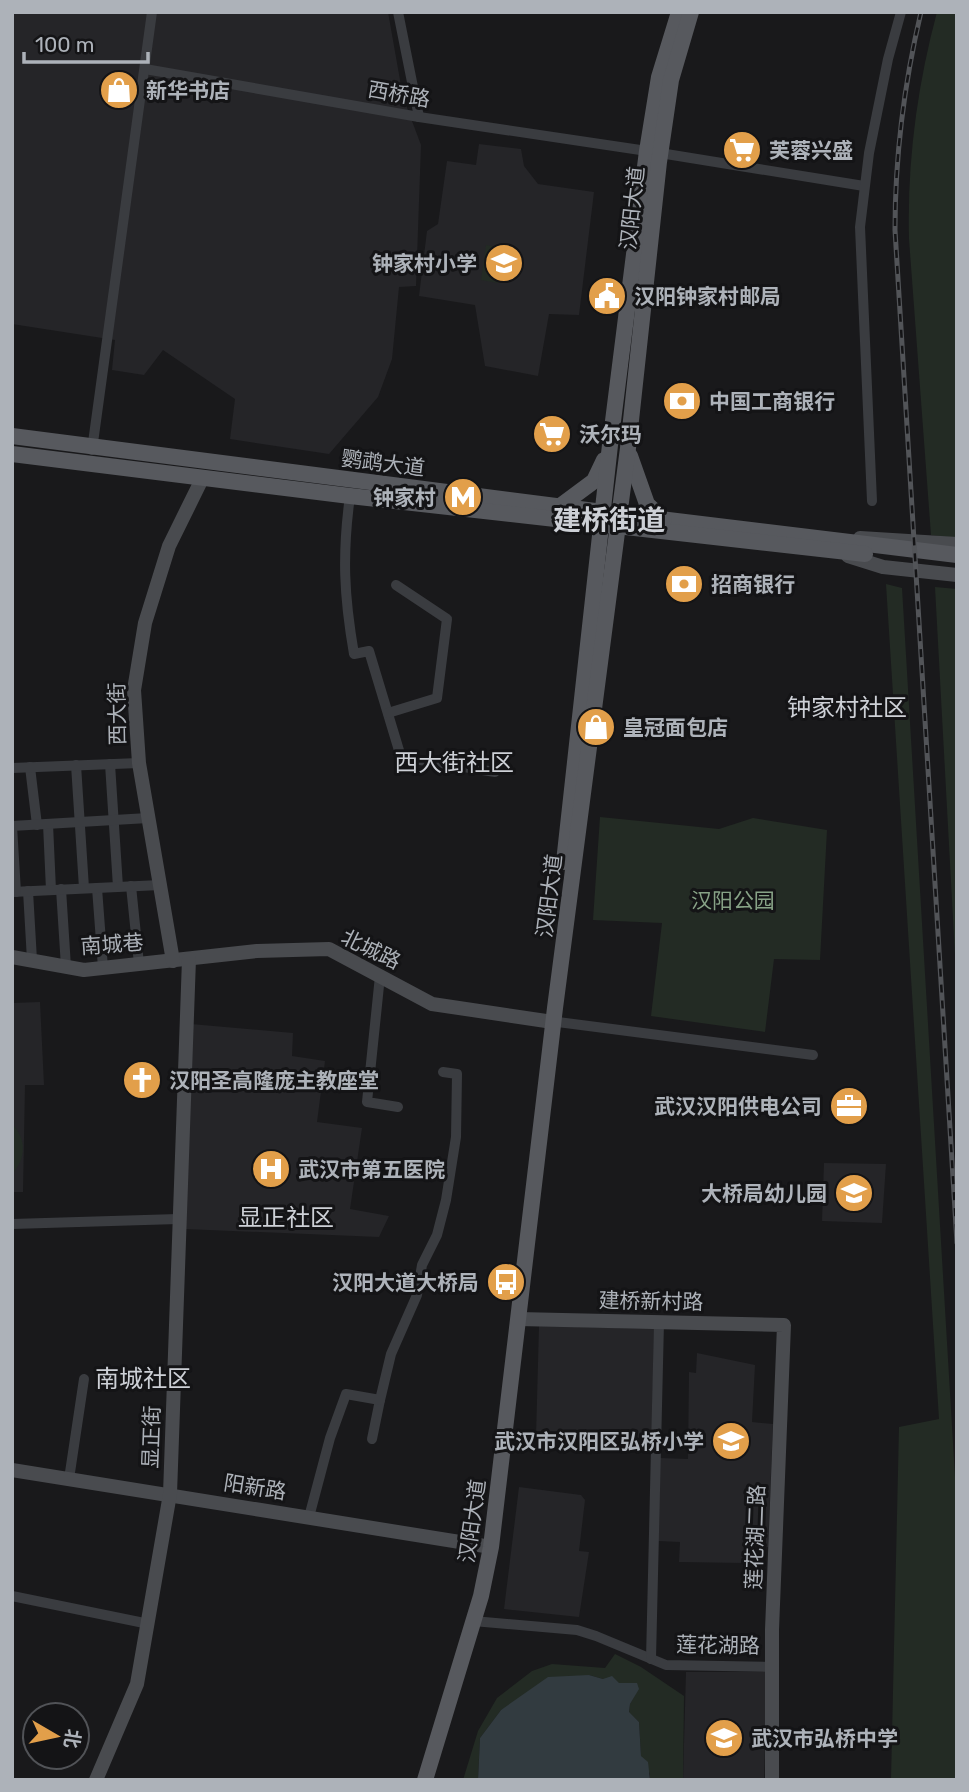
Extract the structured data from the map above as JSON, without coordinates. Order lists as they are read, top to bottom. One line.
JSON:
{"streets":{"main road":["汉阳大道","鹦鹉大道"],"street":["西桥路","西大街","南城巷","北城路","建桥新村路","显正街","阳新路","莲花湖二路","莲花湖路"]},"crossings":[["西桥路","汉阳大道"],["汉阳大道","鹦鹉大道"],["汉阳大道","北城路"],["汉阳大道","建桥新村路"],["汉阳大道","阳新路"],["汉阳大道","莲花湖路"],["鹦鹉大道","西大街"],["西大街","南城巷"],["西大街","北城路"],["南城巷","北城路"],["北城路","显正街"],["建桥新村路","莲花湖二路"],["显正街","阳新路"],["莲花湖二路","莲花湖路"]],"districts":["建桥街道","钟家村社区","西大街社区","显正社区","南城社区"],"parks":["汉阳公园"],"places":{"shop":["新华书店","皇冠面包店"],"supermarket":["芙蓉兴盛","沃尔玛"],"school or university":["钟家村小学","大桥局幼儿园","武汉市汉阳区弘桥小学","武汉市弘桥中学"],"public building":["汉阳钟家村邮局"],"bank":["中国工商银行","招商银行"],"metro station":["钟家村"],"church":["汉阳圣高隆庞主教座堂"],"office":["武汉汉阳供电公司"],"hospital":["武汉市第五医院"],"bus stop":["汉阳大道大桥局"]},"scale_bar":"100 m","north":"right"}
